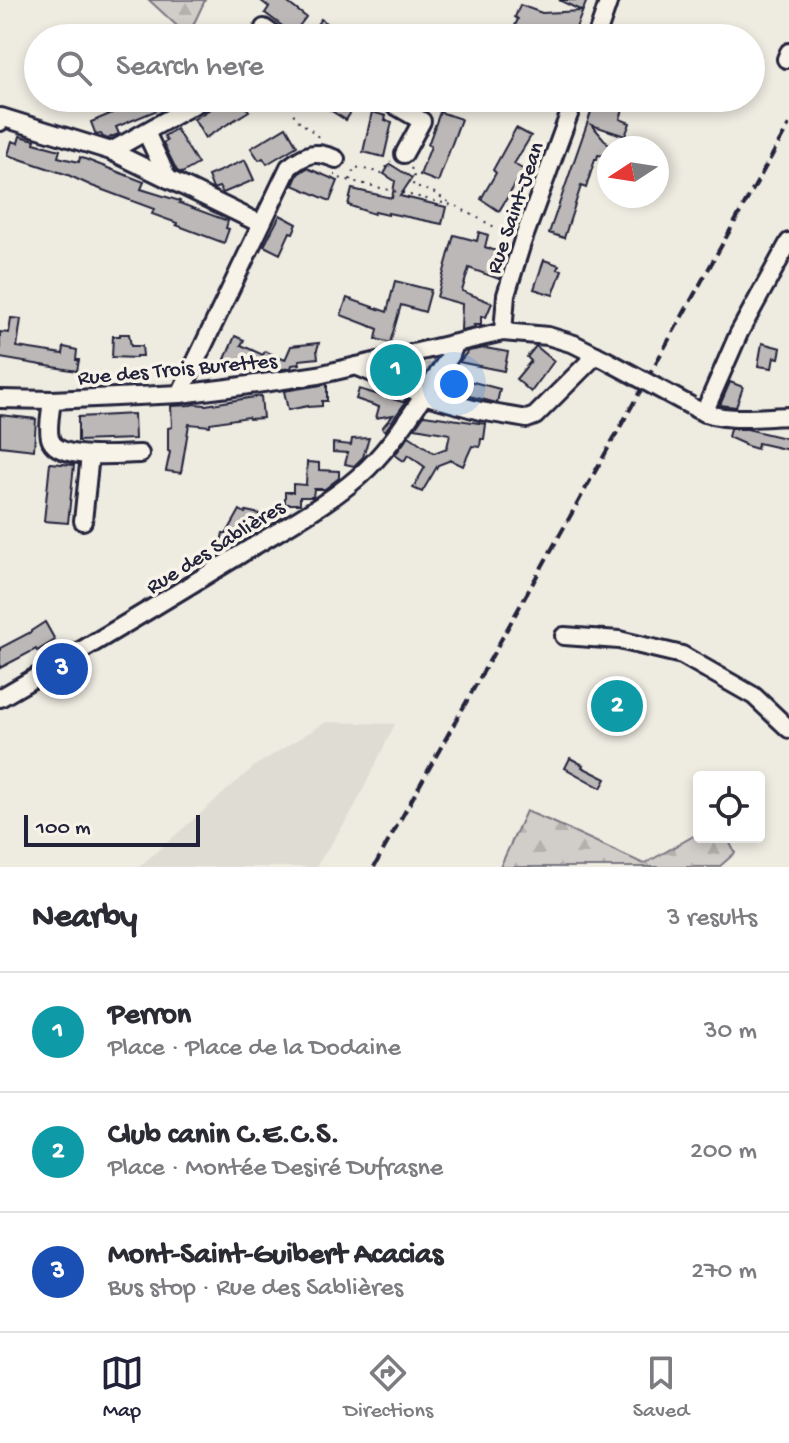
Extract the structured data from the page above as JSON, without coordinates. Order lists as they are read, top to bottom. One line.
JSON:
{"streets":{"street":["Rue Saint-Jean","Rue des Trois Burettes","Rue des Sablières"]},"crossings":[["Rue Saint-Jean","Rue des Trois Burettes"],["Rue des Trois Burettes","Rue des Sablières"]],"scale_bar":"100 m","north":"left","page":{"search":"Search here","pins":["1","3","2"],"scale":"100 m","heading":["Nearby","3 results"],"list":[{"mark":"1","name":"Perron","note":"Place · Place de la Dodaine","value":"30 m"},{"mark":"2","name":"Club canin C.E.C.S.","note":"Place · Montée Desiré Dufrasne","value":"200 m"},{"mark":"3","name":"Mont-Saint-Guibert Acacias","note":"Bus stop · Rue des Sablières","value":"270 m"}],"nav":["Map","Directions","Saved"]}}
